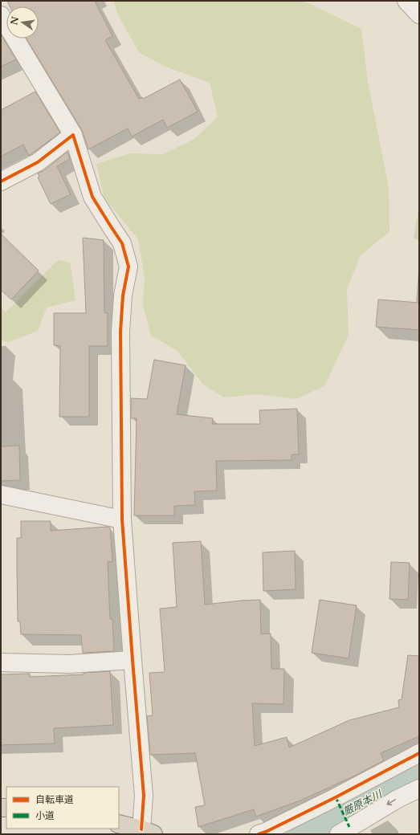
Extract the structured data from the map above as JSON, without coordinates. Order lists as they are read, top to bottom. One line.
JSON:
{"water":["厳原本川"],"legend":["自転車道","小道"],"north":"left"}
